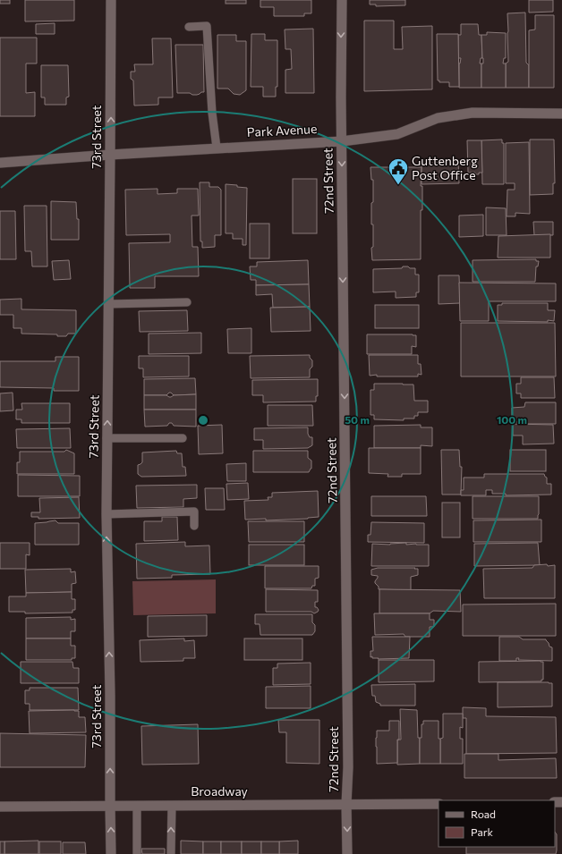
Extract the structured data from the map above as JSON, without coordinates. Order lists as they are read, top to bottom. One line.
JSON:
{"streets":{"street":["Park Avenue","73rd Street","72nd Street","Broadway"]},"crossings":[["Park Avenue","73rd Street"],["Park Avenue","72nd Street"],["73rd Street","Broadway"],["72nd Street","Broadway"]],"one_way":["73rd Street","72nd Street"],"places":{"public building":["Guttenberg Post Office"]},"legend":["Road","Park"],"rings":["50 m","100 m"]}
